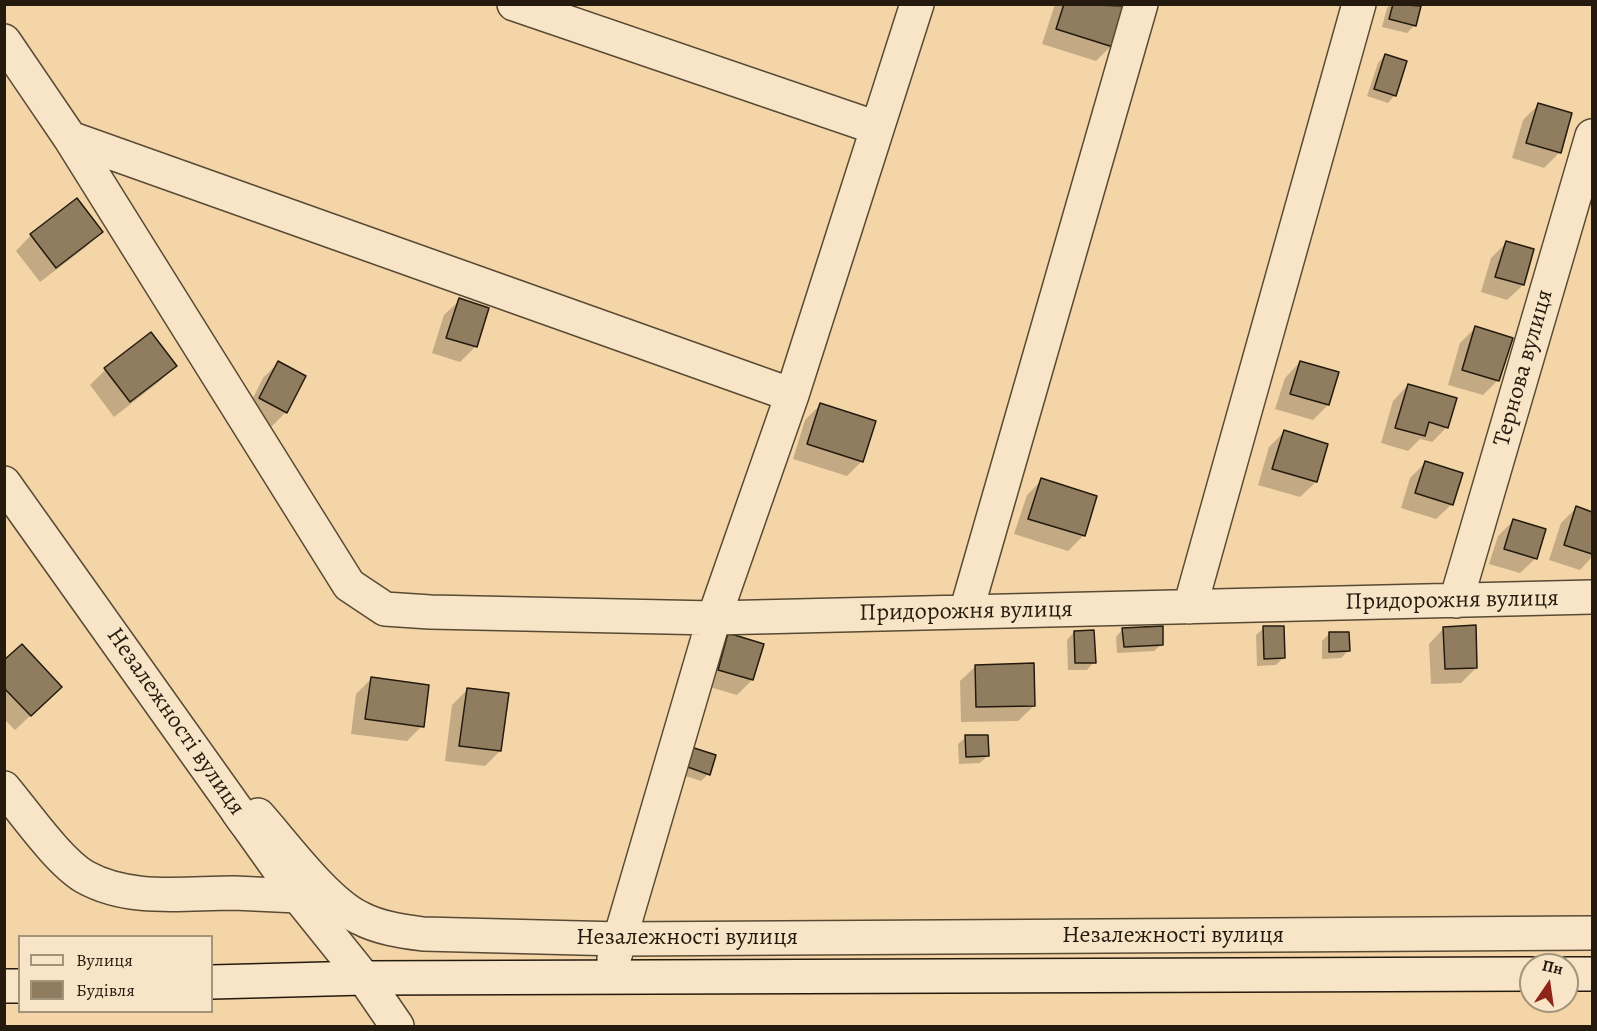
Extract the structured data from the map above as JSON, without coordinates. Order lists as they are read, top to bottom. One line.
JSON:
{"streets":{"street":["Тернова вулиця","Придорожня вулиця","Незалежності вулиця"]},"crossings":[["Тернова вулиця","Придорожня вулиця"]],"legend":["Вулиця","Будівля"],"north":"top"}
